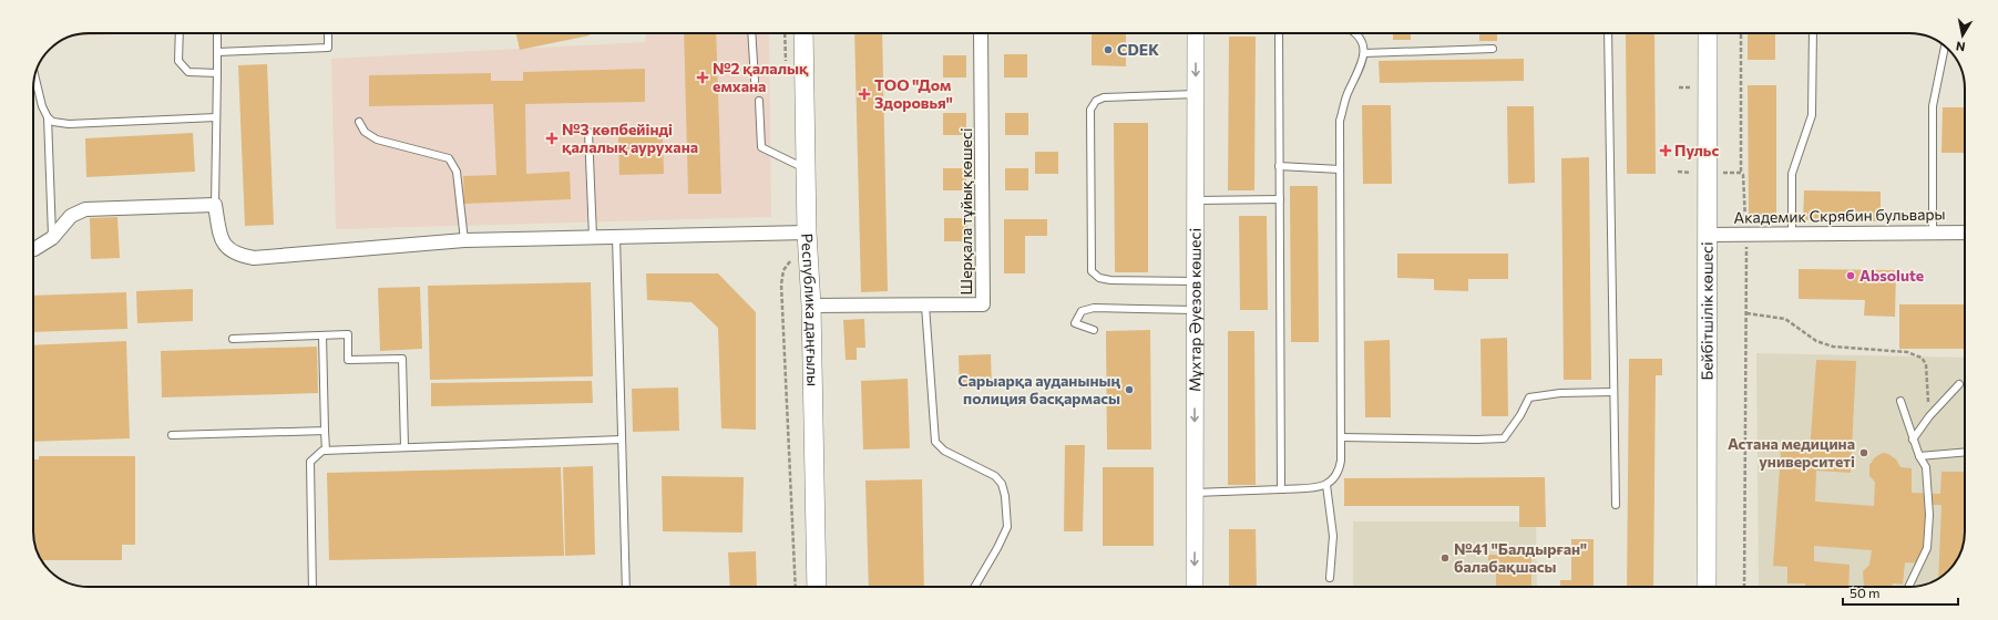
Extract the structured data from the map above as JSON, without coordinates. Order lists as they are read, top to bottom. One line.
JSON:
{"streets":{"main road":["Республика даңғылы","Бейбітшілік көшесі"],"street":["Шерқала тұйық көшесі","Академик Скрябин бульвары","Мұхтар Әуезов көшесі"]},"crossings":[["Шерқала тұйық көшесі","Республика даңғылы"],["Академик Скрябин бульвары","Бейбітшілік көшесі"]],"one_way":["Мұхтар Әуезов көшесі"],"places":{"other":["CDEK","Absolute","Сарыарқа ауданының полиция басқармасы","Астана медицина университеті","№41 \"Балдырған\" балабақшасы"],"health":["№2 қалалық емхана","ТОО \"Дом Здоровья\"","№3 көпбейінді қалалық аурухана","Пульс"]},"scale_bar":"50 m","north":"bottom"}
